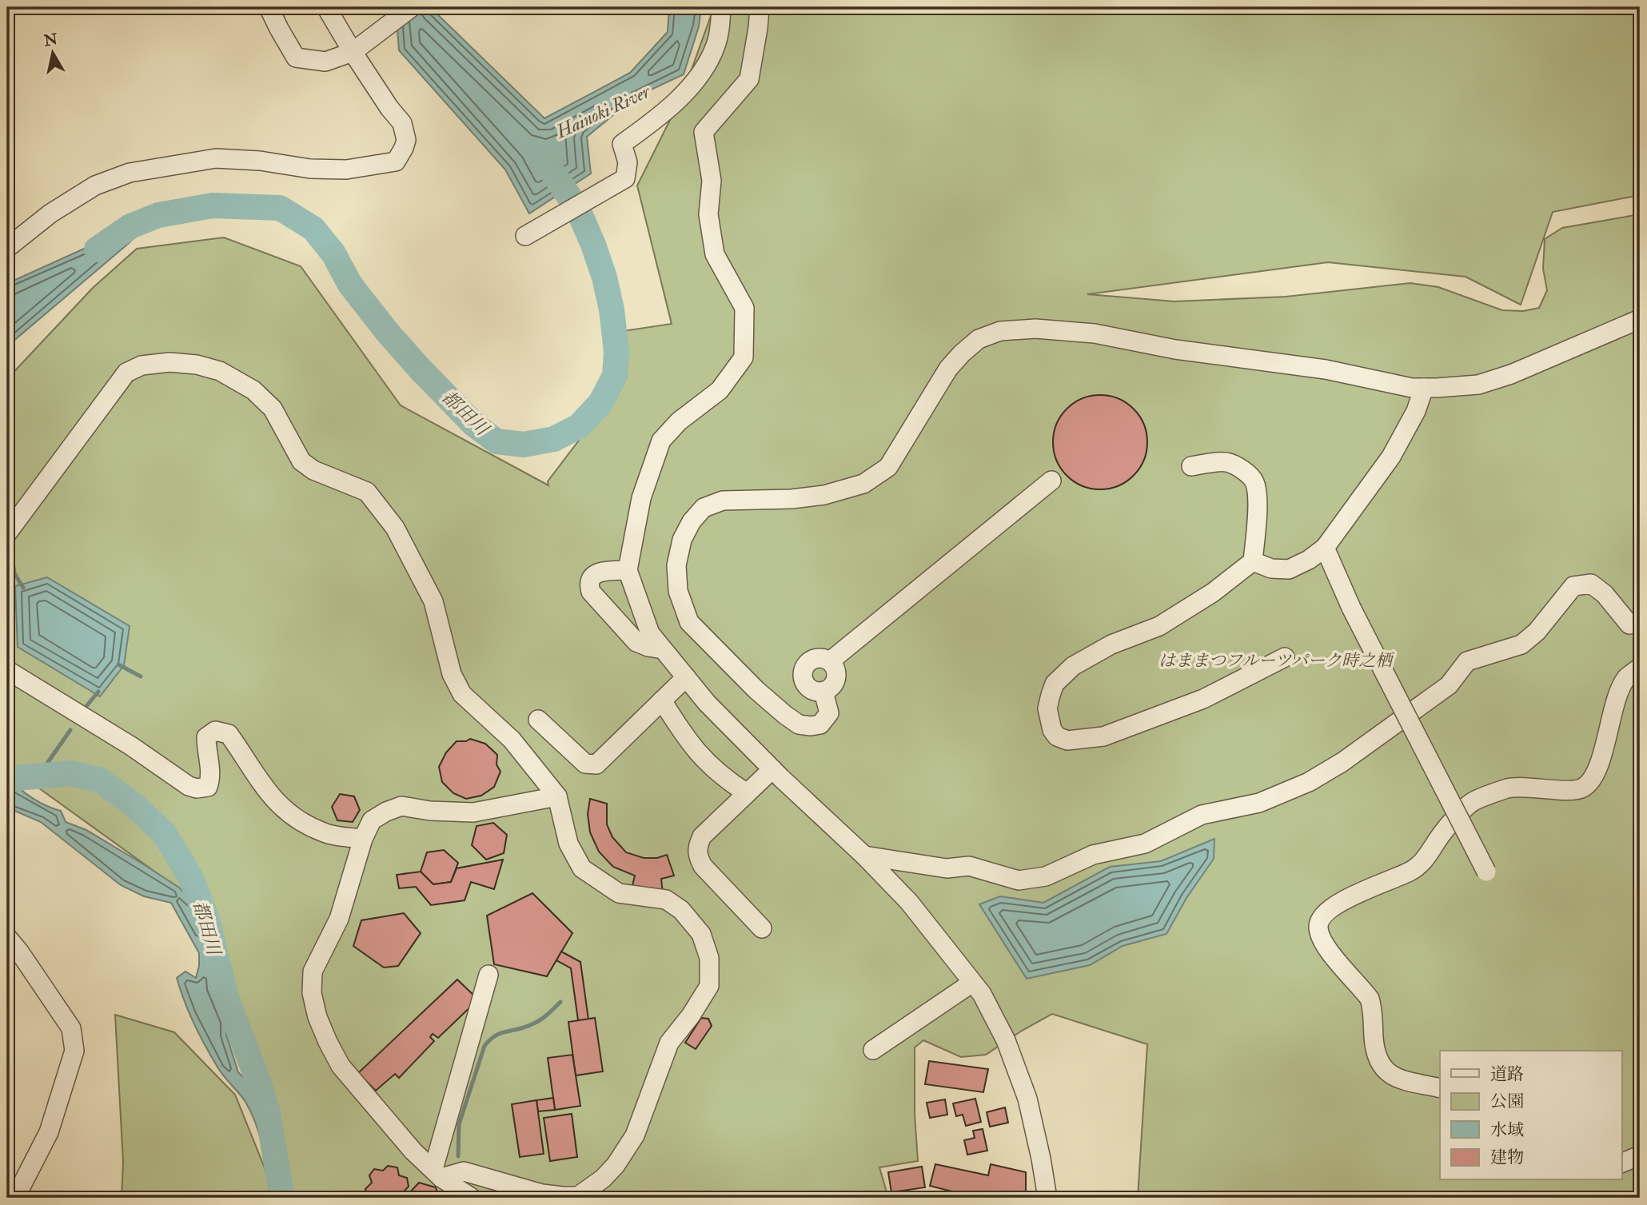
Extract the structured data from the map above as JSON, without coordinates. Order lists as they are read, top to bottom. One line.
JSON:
{"water":["Hainoki River","都田川"],"parks":["はままつフルーツパーク時之栖"],"legend":["道路","公園","水域","建物"],"north":"top"}
